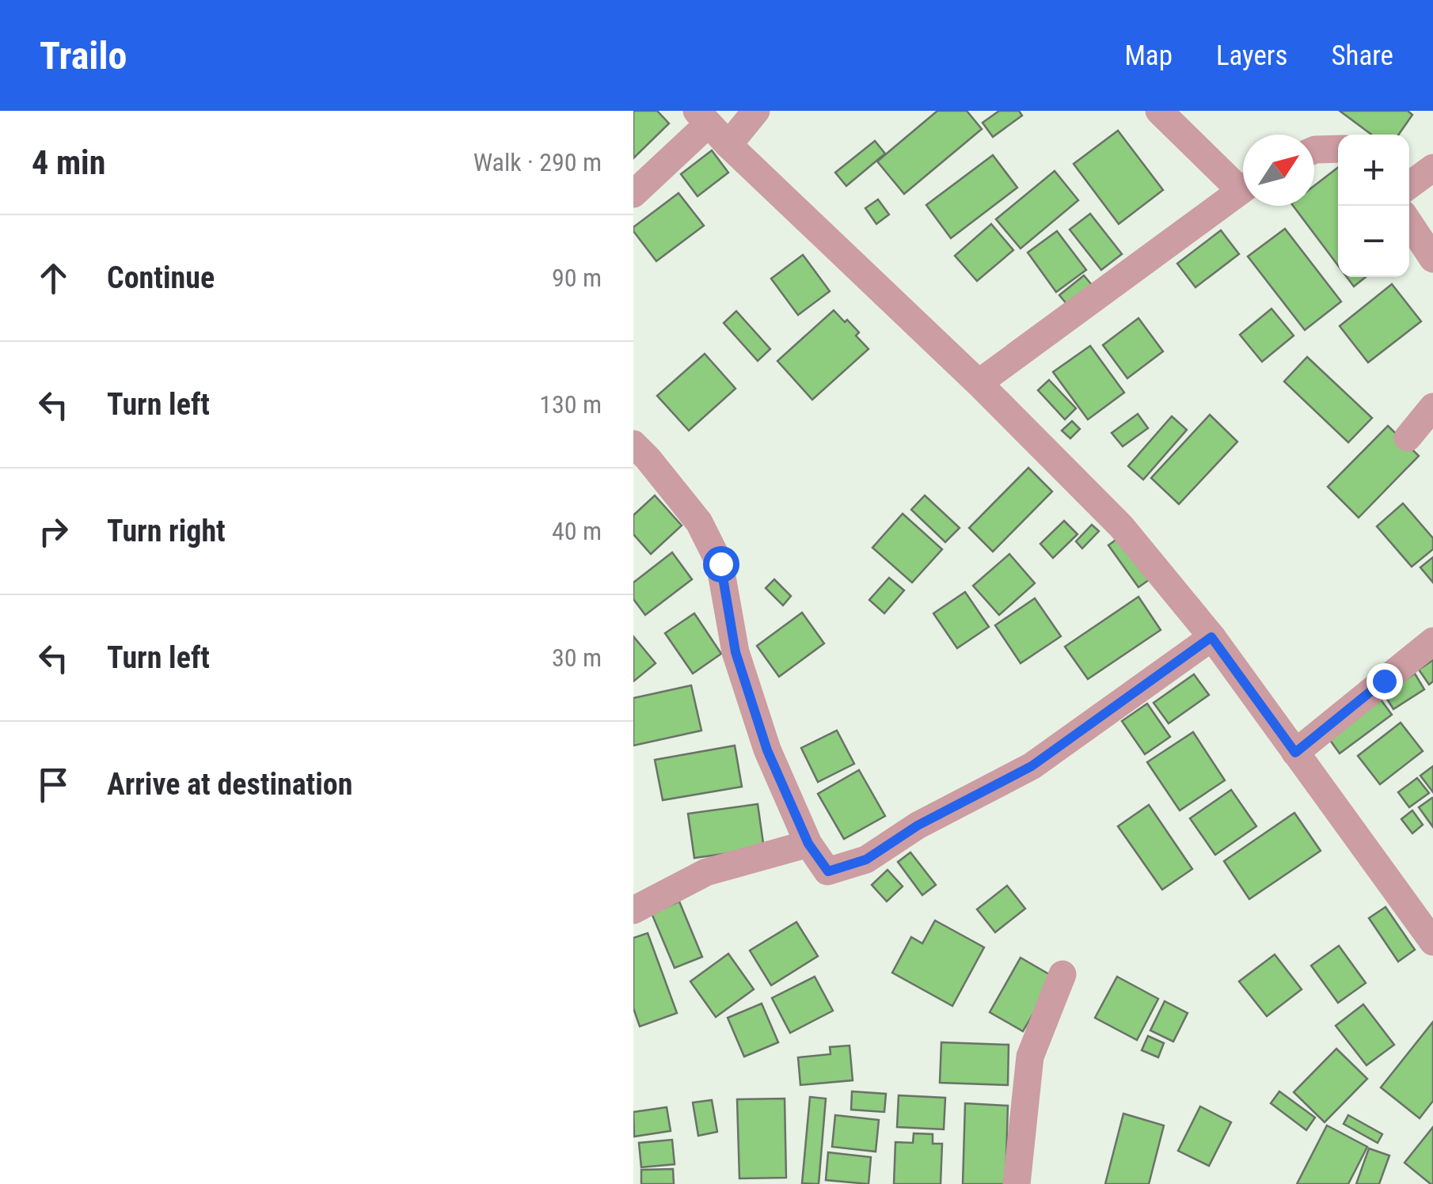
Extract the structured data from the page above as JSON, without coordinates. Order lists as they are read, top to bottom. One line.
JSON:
{"north":"top right","page":{"header":"Trailo","nav":["Map","Layers","Share"],"heading":["4 min","Walk · 290 m"],"map_buttons":["+","−"],"list":[["Continue","90 m"],["Turn left","130 m"],["Turn right","40 m"],["Turn left","30 m"],"Arrive at destination"]}}
